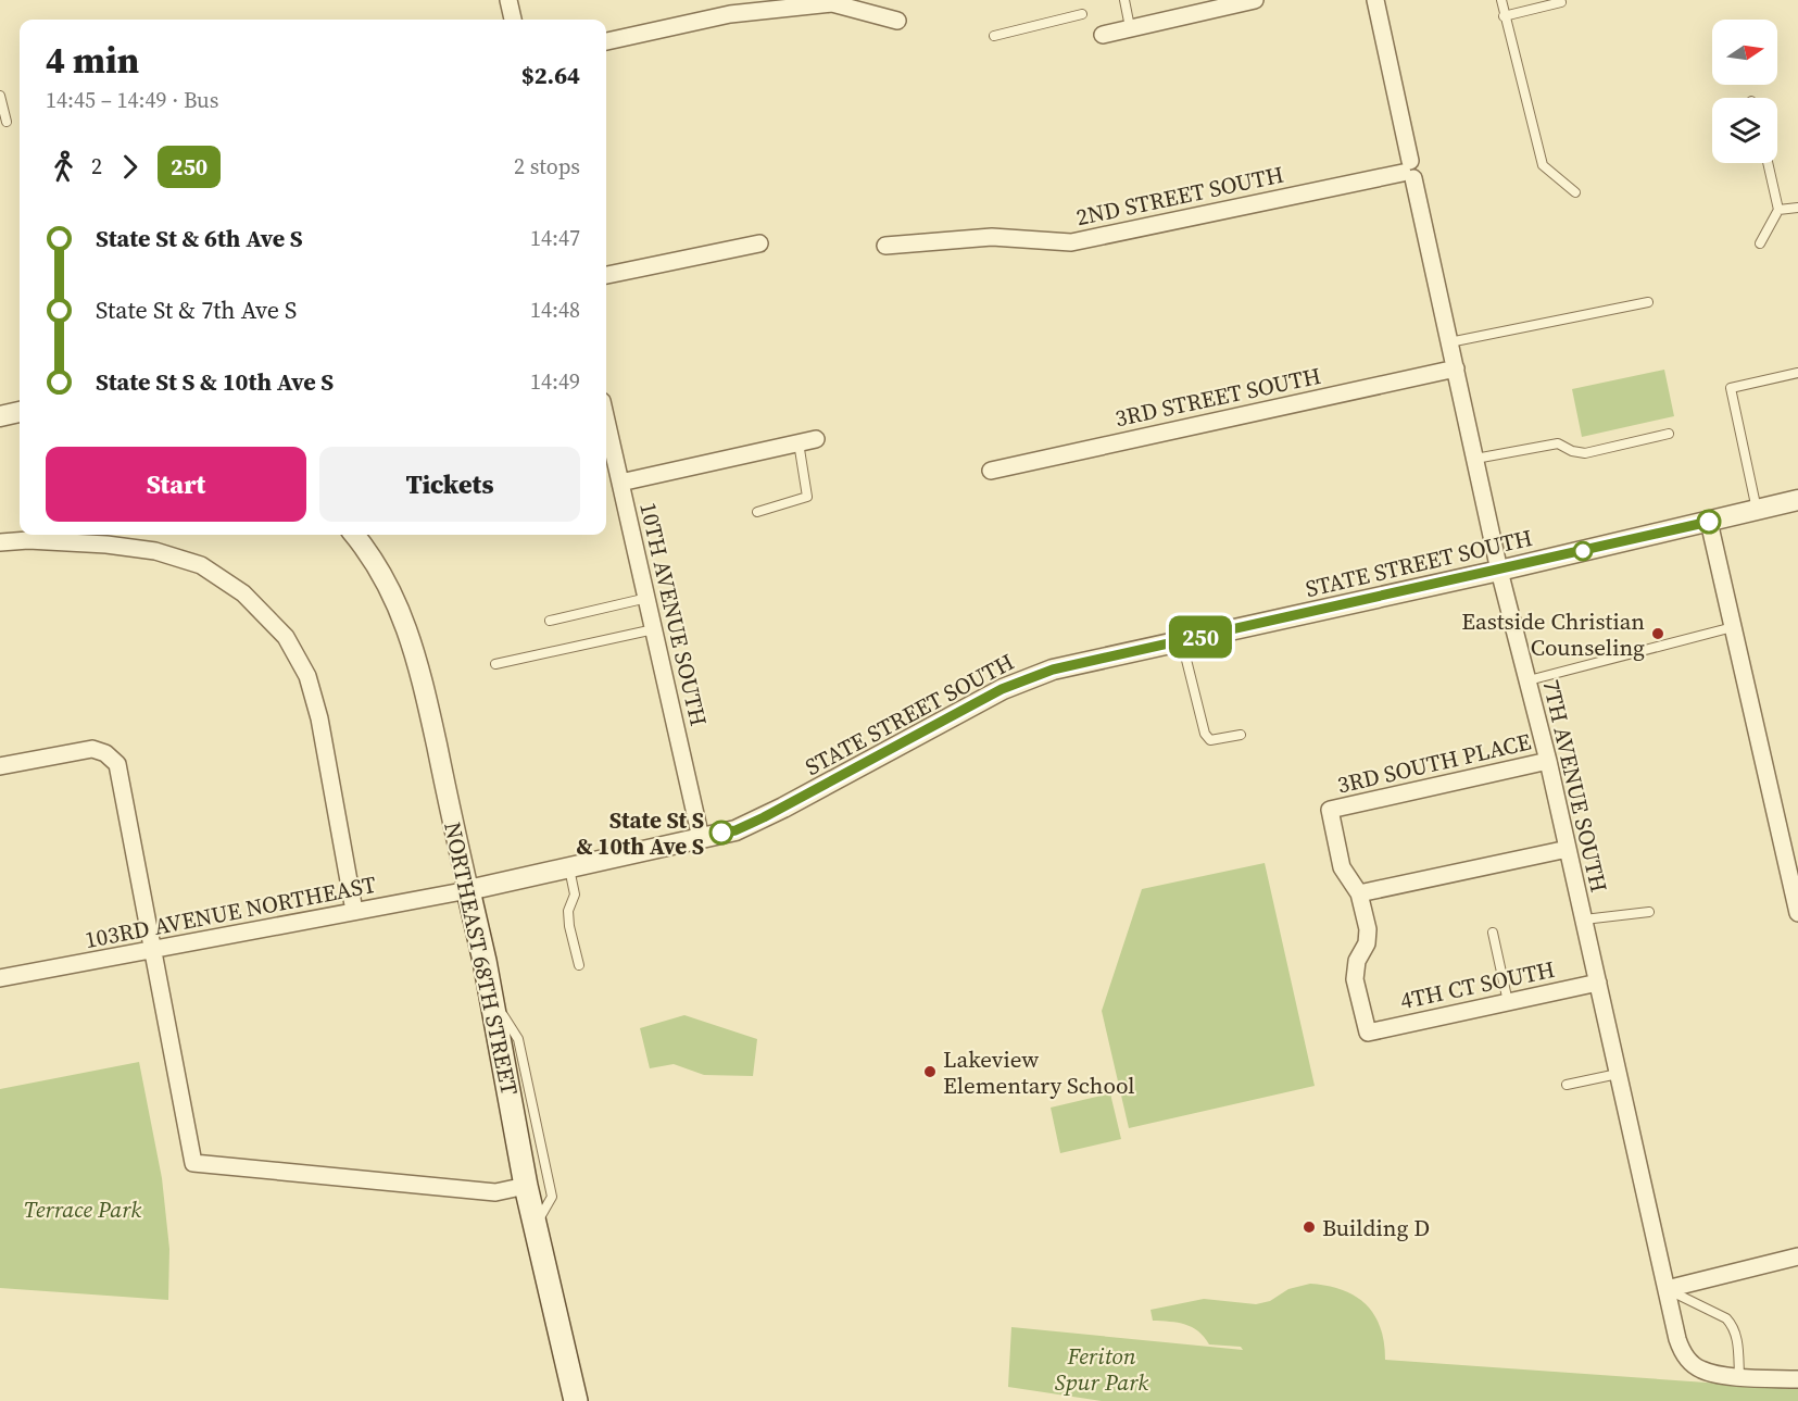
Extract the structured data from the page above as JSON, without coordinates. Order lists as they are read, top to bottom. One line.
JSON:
{"streets":{"main road":["NORTHEAST 68TH STREET"],"street":["2ND STREET SOUTH","3RD STREET SOUTH","STATE STREET SOUTH","10TH AVENUE SOUTH","3RD SOUTH PLACE","7TH AVENUE SOUTH","103RD AVENUE NORTHEAST","4TH CT SOUTH"]},"crossings":[["2ND STREET SOUTH","7TH AVENUE SOUTH"],["3RD STREET SOUTH","7TH AVENUE SOUTH"],["STATE STREET SOUTH","10TH AVENUE SOUTH"],["STATE STREET SOUTH","7TH AVENUE SOUTH"],["STATE STREET SOUTH","103RD AVENUE NORTHEAST"],["STATE STREET SOUTH","NORTHEAST 68TH STREET"],["3RD SOUTH PLACE","7TH AVENUE SOUTH"],["3RD SOUTH PLACE","4TH CT SOUTH"],["7TH AVENUE SOUTH","4TH CT SOUTH"],["103RD AVENUE NORTHEAST","NORTHEAST 68TH STREET"]],"parks":["Terrace Park","Feriton Spur Park"],"places":["Eastside Christian Counseling","State St S & 10th Ave S","Lakeview Elementary School","Building D"],"lines":["bus line 250"],"north":"right","page":{"on_map":"250","heading":["4 min","14:45 – 14:49 · Bus","$2.64"],"legs":["2","250","2 stops"],"list":[{"name":"State St & 6th Ave S","value":"14:47"},{"name":"State St & 7th Ave S","value":"14:48"},{"name":"State St S & 10th Ave S","value":"14:49"}],"buttons":["Start","Tickets"]}}
